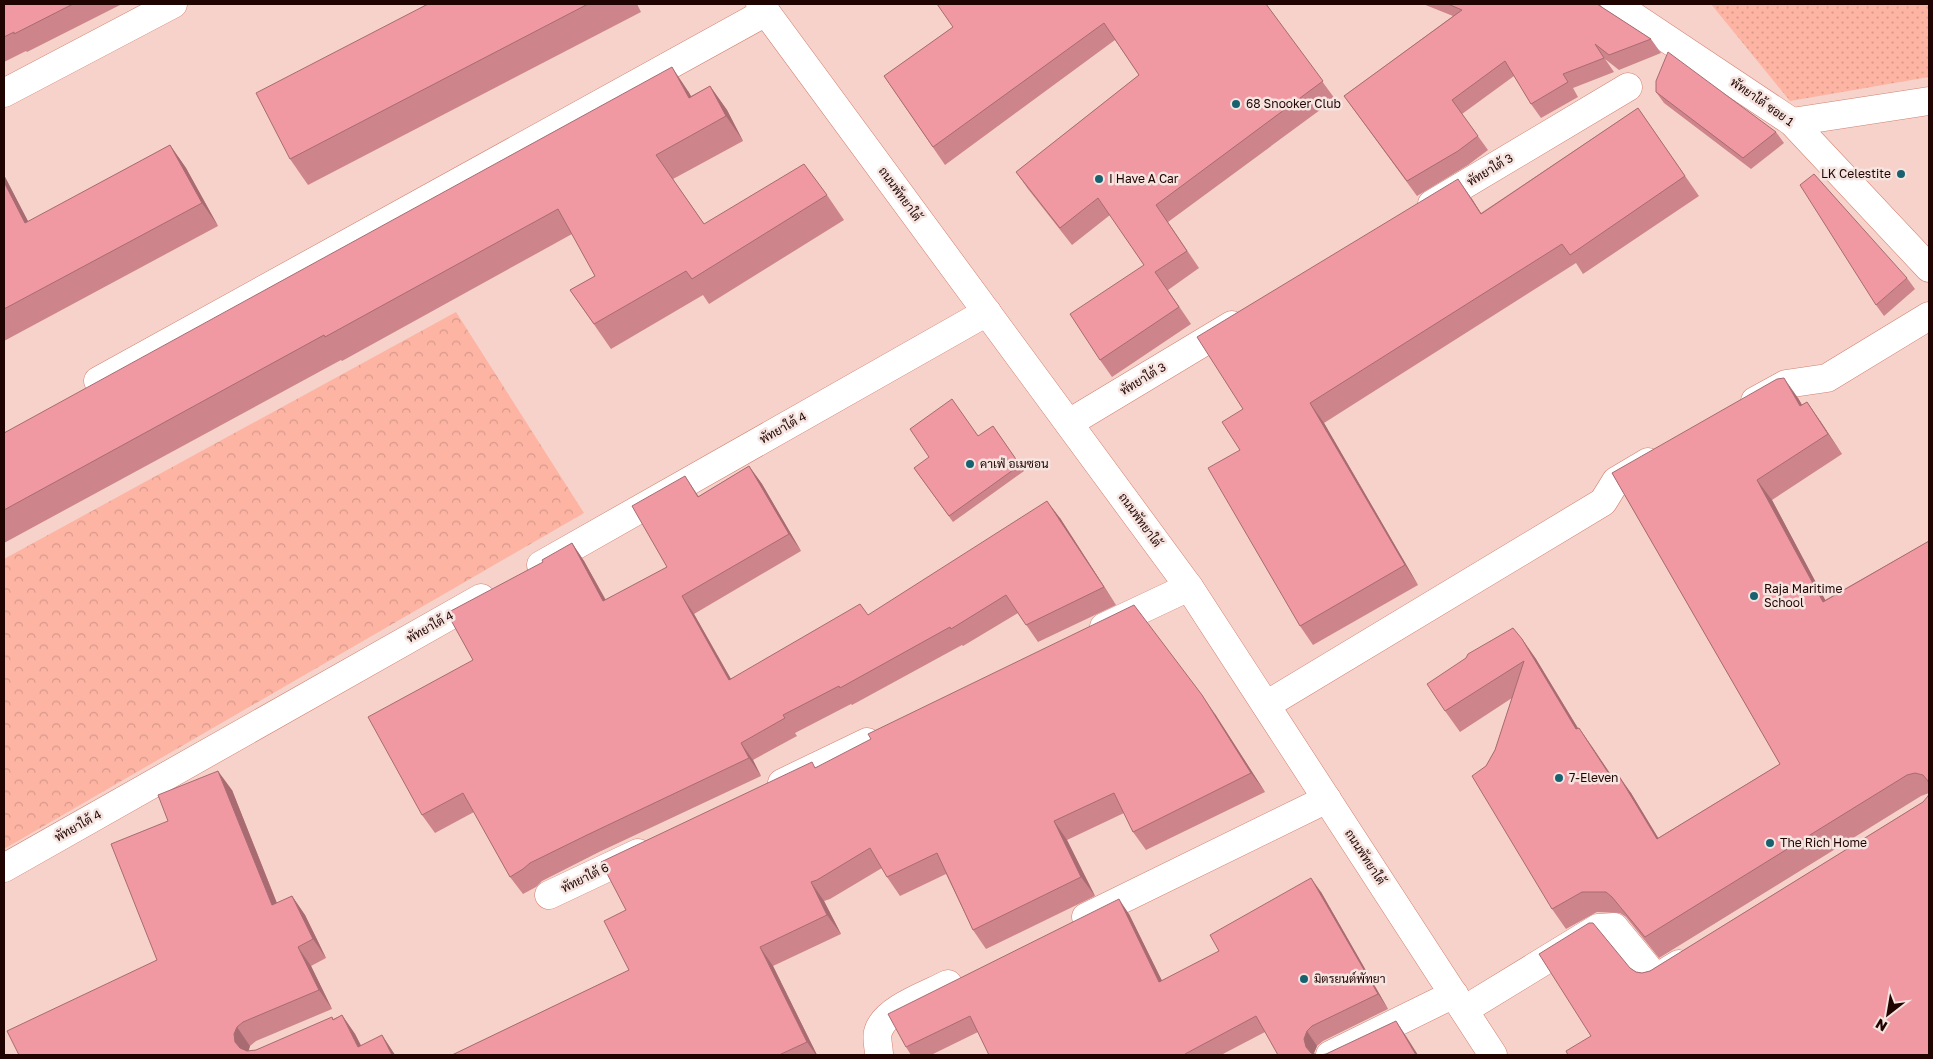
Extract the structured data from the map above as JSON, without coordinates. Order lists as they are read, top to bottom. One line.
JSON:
{"streets":{"street":["พัทยาใต้ ซอย 1","พัทยาใต้ 3","ถนนพัทยาใต้","พัทยาใต้ 4","พัทยาใต้ 6"]},"crossings":[["พัทยาใต้ 3","ถนนพัทยาใต้"],["ถนนพัทยาใต้","พัทยาใต้ 4"]],"places":["68 Snooker Club","LK Celestite","I Have A Car","คาเฟ่ อเมซอน","Raja Maritime School","7-Eleven","The Rich Home","มิตรยนต์พัทยา"],"north":"bottom left"}
